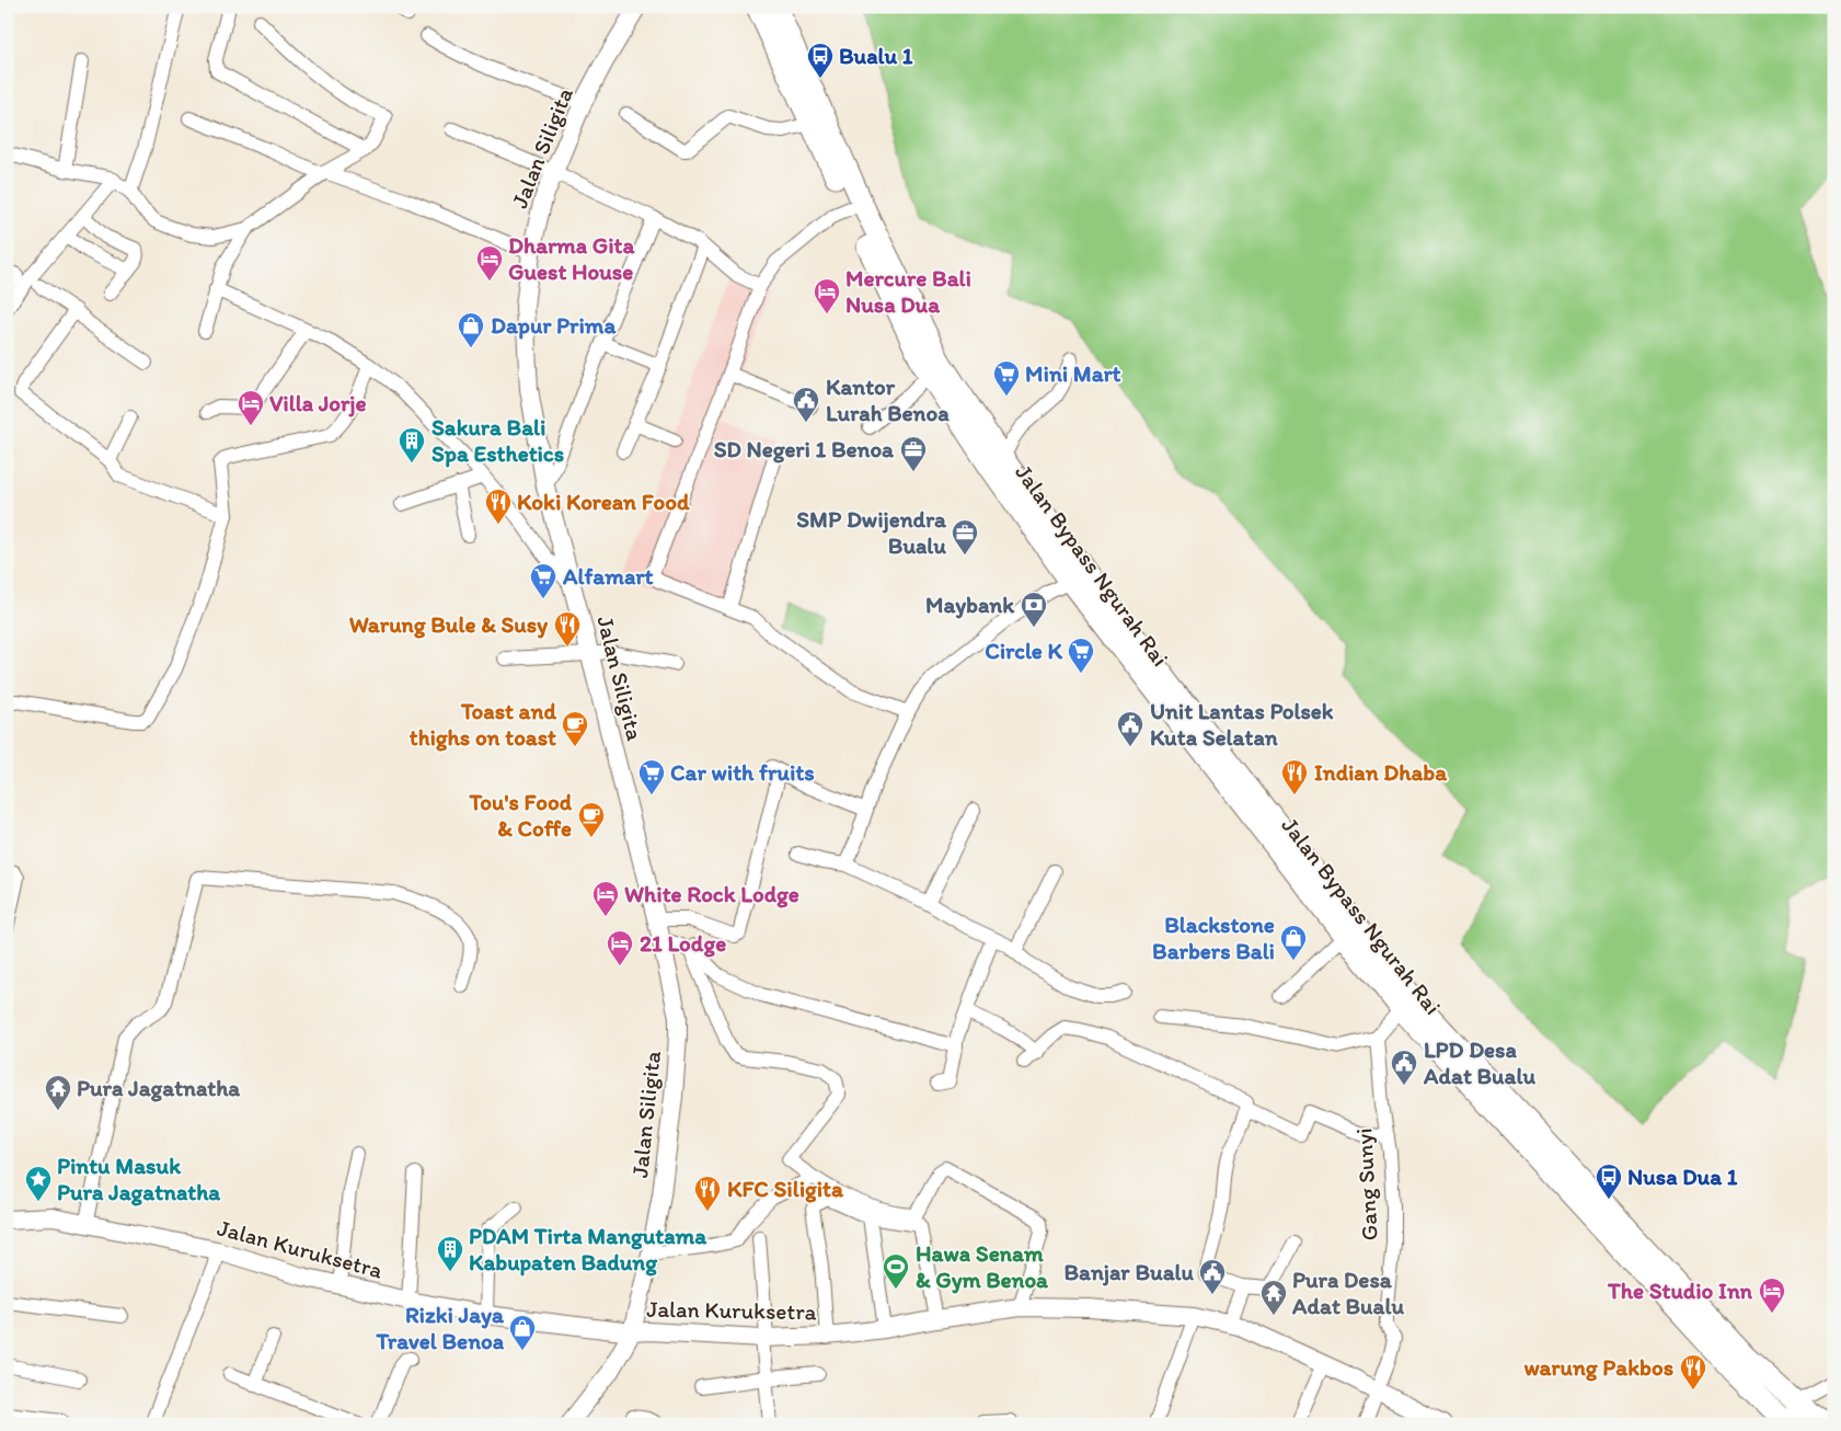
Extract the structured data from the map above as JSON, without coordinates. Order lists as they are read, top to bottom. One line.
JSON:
{"streets":{"highway":["Jalan Bypass Ngurah Rai"],"main road":["Jalan Siligita","Jalan Kuruksetra"],"street":["Gang Sunyi"]},"crossings":[["Jalan Siligita","Jalan Kuruksetra"],["Gang Sunyi","Jalan Kuruksetra"]],"places":{"bus stop":["Bualu 1","Nusa Dua 1"],"hotel":["Dharma Gita Guest House","Mercure Bali Nusa Dua","Villa Jorje","White Rock Lodge","21 Lodge","The Studio Inn"],"shop":["Dapur Prima","Blackstone Barbers Bali","Rizki Jaya Travel Benoa"],"supermarket":["Mini Mart","Alfamart","Circle K","Car with fruits"],"public building":["Kantor Lurah Benoa","Unit Lantas Polsek Kuta Selatan","LPD Desa Adat Bualu","Banjar Bualu"],"building":["Sakura Bali Spa Esthetics","PDAM Tirta Mangutama Kabupaten Badung"],"office":["SD Negeri 1 Benoa","SMP Dwijendra Bualu"],"restaurant":["Koki Korean Food","Warung Bule & Susy","Indian Dhaba","KFC Siligita","warung Pakbos"],"bank":["Maybank"],"cafe":["Toast and thighs on toast","Tou's Food & Coffe"],"temple":["Pura Jagatnatha","Pura Desa Adat Bualu"],"place":["Pintu Masuk Pura Jagatnatha"],"sports":["Hawa Senam & Gym Benoa"]}}
